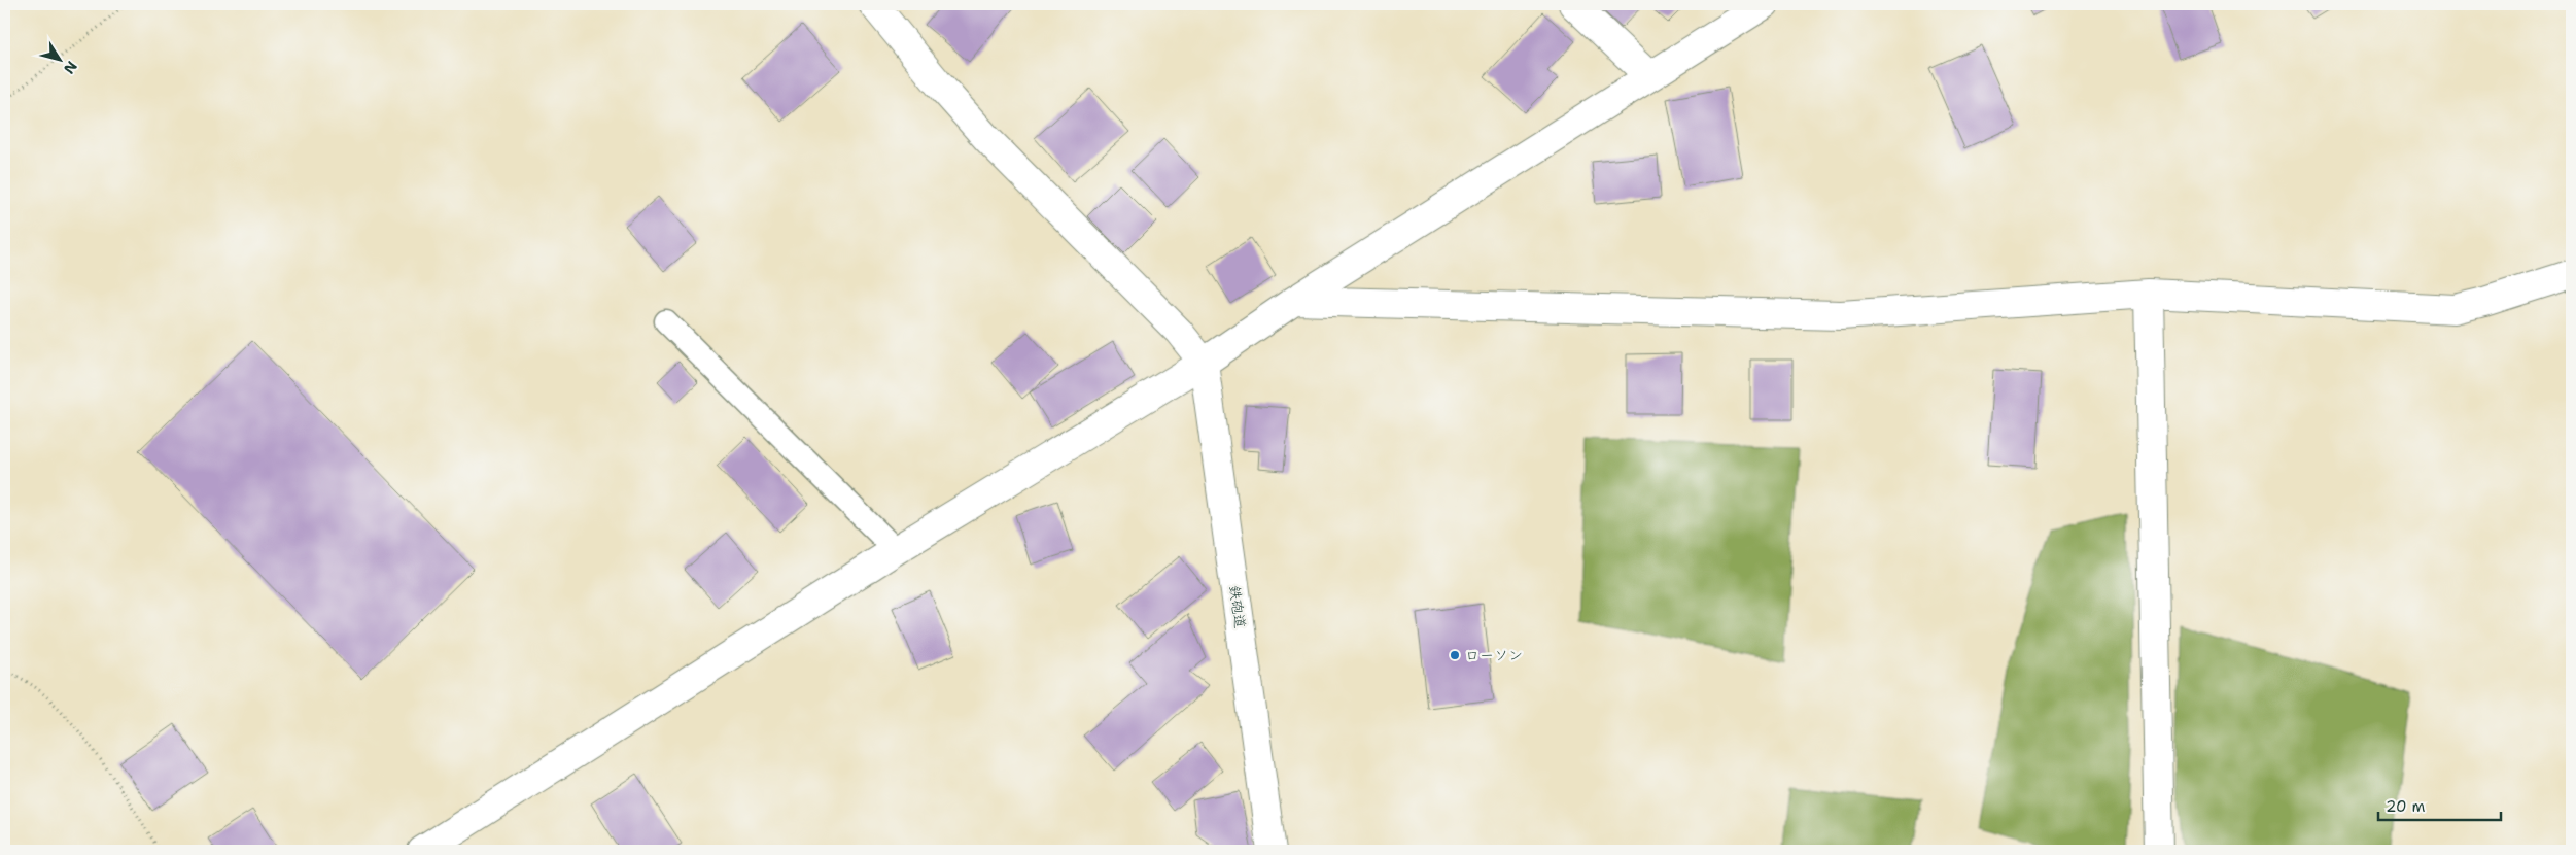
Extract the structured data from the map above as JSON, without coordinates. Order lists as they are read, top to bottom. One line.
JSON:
{"streets":{"street":["鉄砲道"]},"places":["ローソン"],"scale_bar":"20 m","north":"bottom right"}
